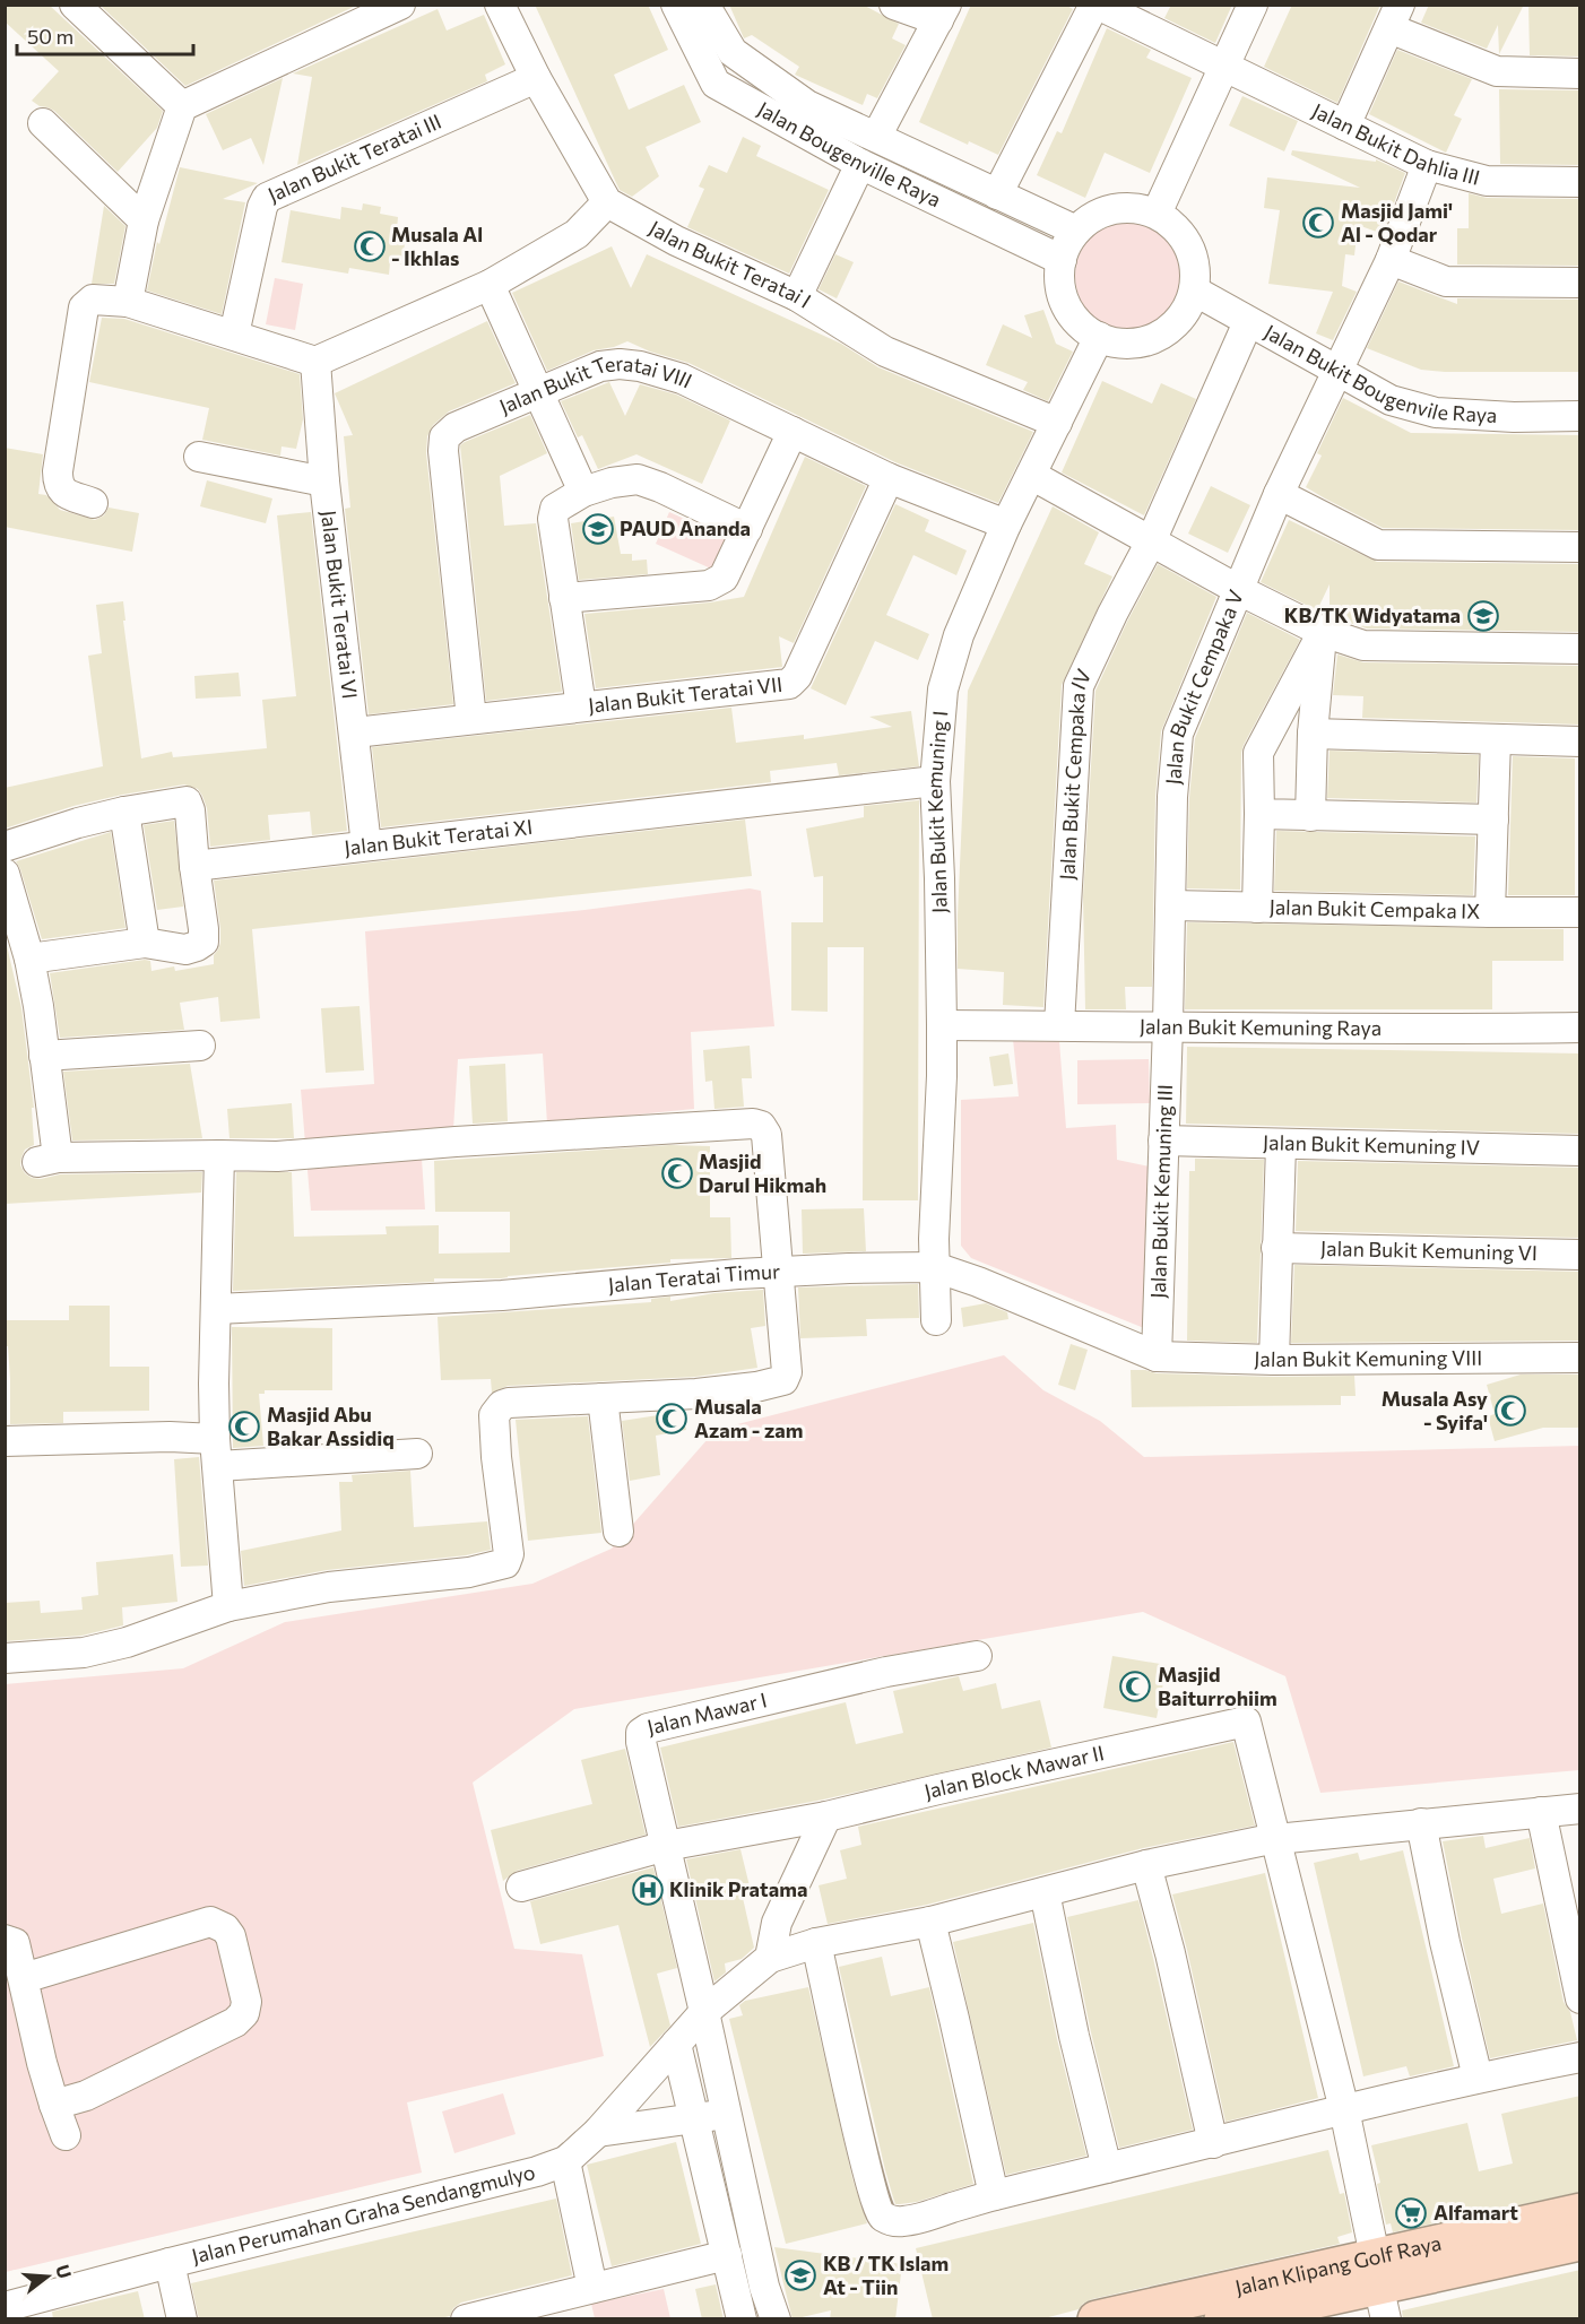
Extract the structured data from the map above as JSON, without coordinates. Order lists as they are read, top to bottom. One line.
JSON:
{"streets":{"main road":["Jalan Klipang Golf Raya"],"street":["Jalan Bukit Dahlia III","Jalan Bougenville Raya","Jalan Bukit Teratai III","Jalan Bukit Teratai I","Jalan Bukit Bougenvile Raya","Jalan Bukit Teratai VIII","Jalan Bukit Teratai VI","Jalan Bukit Cempaka V","Jalan Bukit Teratai VII","Jalan Bukit Cempaka IV","Jalan Bukit Kemuning I","Jalan Bukit Teratai XI","Jalan Bukit Cempaka IX","Jalan Bukit Kemuning Raya","Jalan Bukit Kemuning IV","Jalan Bukit Kemuning III","Jalan Bukit Kemuning VI","Jalan Teratai Timur","Jalan Bukit Kemuning VIII","Jalan Mawar I","Jalan Block Mawar II","Jalan Perumahan Graha Sendangmulyo"]},"crossings":[["Jalan Bukit Dahlia III","Jalan Bukit Cempaka V"],["Jalan Bougenville Raya","Jalan Bukit Bougenvile Raya"],["Jalan Bougenville Raya","Jalan Bukit Kemuning I"],["Jalan Bukit Teratai I","Jalan Bukit Kemuning I"],["Jalan Bukit Bougenvile Raya","Jalan Bukit Cempaka V"],["Jalan Bukit Bougenvile Raya","Jalan Bukit Cempaka IV"],["Jalan Bukit Bougenvile Raya","Jalan Bukit Kemuning I"],["Jalan Bukit Teratai VIII","Jalan Bukit Teratai VII"],["Jalan Bukit Teratai VIII","Jalan Bukit Kemuning I"],["Jalan Bukit Teratai VI","Jalan Bukit Teratai VII"],["Jalan Bukit Teratai VI","Jalan Bukit Teratai XI"],["Jalan Bukit Cempaka V","Jalan Bukit Cempaka IX"],["Jalan Bukit Cempaka V","Jalan Bukit Kemuning Raya"],["Jalan Bukit Cempaka V","Jalan Bukit Kemuning III"],["Jalan Bukit Cempaka IV","Jalan Bukit Kemuning Raya"],["Jalan Bukit Kemuning I","Jalan Bukit Teratai XI"],["Jalan Bukit Kemuning I","Jalan Bukit Kemuning Raya"],["Jalan Bukit Kemuning I","Jalan Teratai Timur"],["Jalan Bukit Kemuning Raya","Jalan Bukit Kemuning III"],["Jalan Bukit Kemuning IV","Jalan Bukit Kemuning III"],["Jalan Bukit Kemuning III","Jalan Teratai Timur"],["Jalan Bukit Kemuning III","Jalan Bukit Kemuning VIII"],["Jalan Teratai Timur","Jalan Bukit Kemuning VIII"],["Jalan Mawar I","Jalan Block Mawar II"],["Jalan Mawar I","Jalan Perumahan Graha Sendangmulyo"]],"places":{"mosque":["Masjid Jami' Al - Qodar","Musala Al - Ikhlas","Masjid Darul Hikmah","Musala Asy - Syifa'","Musala Azam - zam","Masjid Abu Bakar Assidiq","Masjid Baiturrohiim"],"school or university":["PAUD Ananda","KB/TK Widyatama","KB / TK Islam At - Tiin"],"hospital":["Klinik Pratama"],"supermarket":["Alfamart"]},"scale_bar":"50 m","north":"right"}
